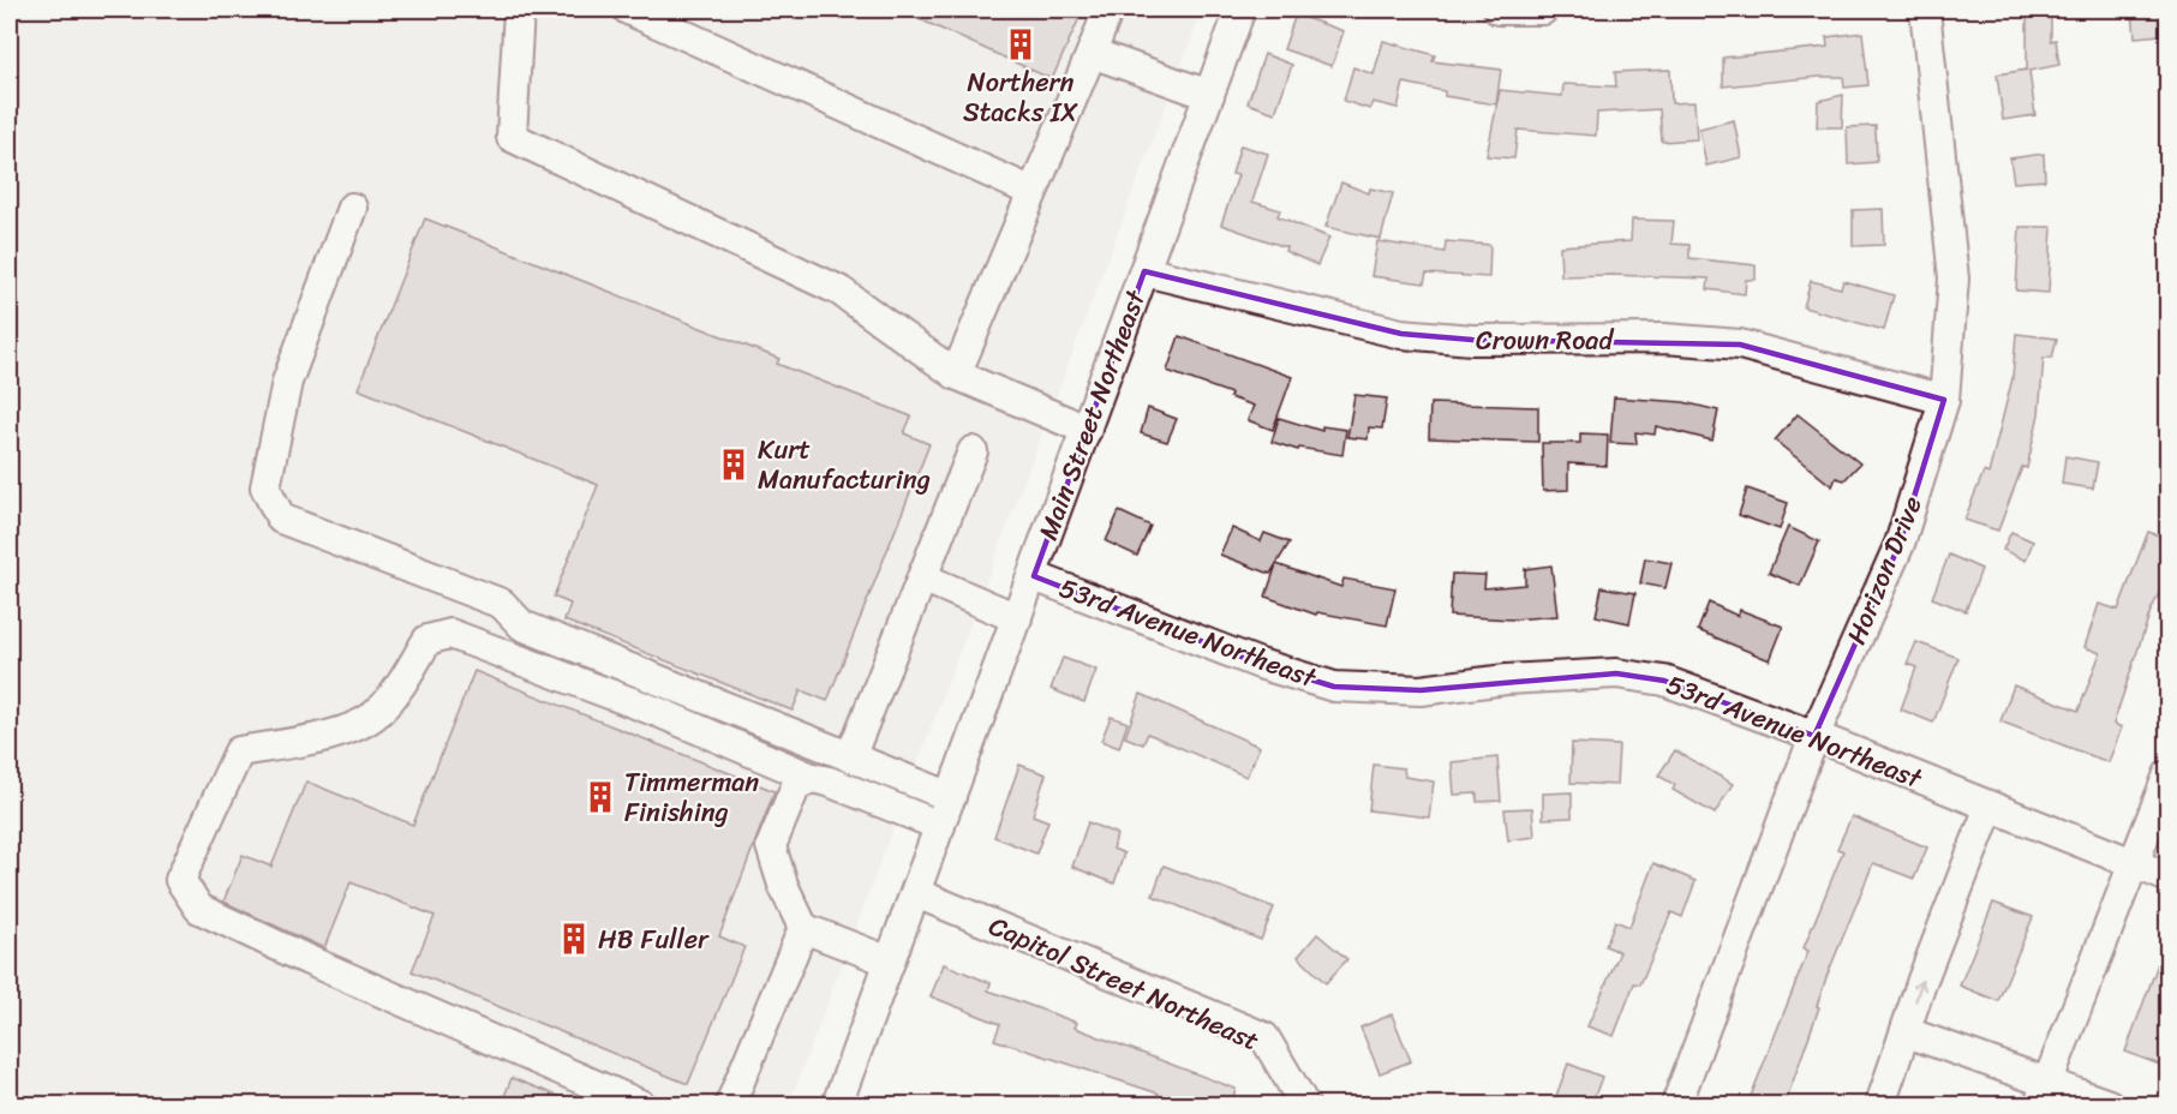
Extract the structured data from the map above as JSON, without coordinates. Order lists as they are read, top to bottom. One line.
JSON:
{"streets":{"street":["Crown Road","Main Street Northeast","Horizon Drive","53rd Avenue Northeast","Capitol Street Northeast"]},"crossings":[["Crown Road","Main Street Northeast"],["Crown Road","Horizon Drive"],["Main Street Northeast","53rd Avenue Northeast"],["Main Street Northeast","Capitol Street Northeast"],["Horizon Drive","53rd Avenue Northeast"]],"places":{"building":["Northern Stacks IX","Kurt Manufacturing","Timmerman Finishing","HB Fuller"]}}
